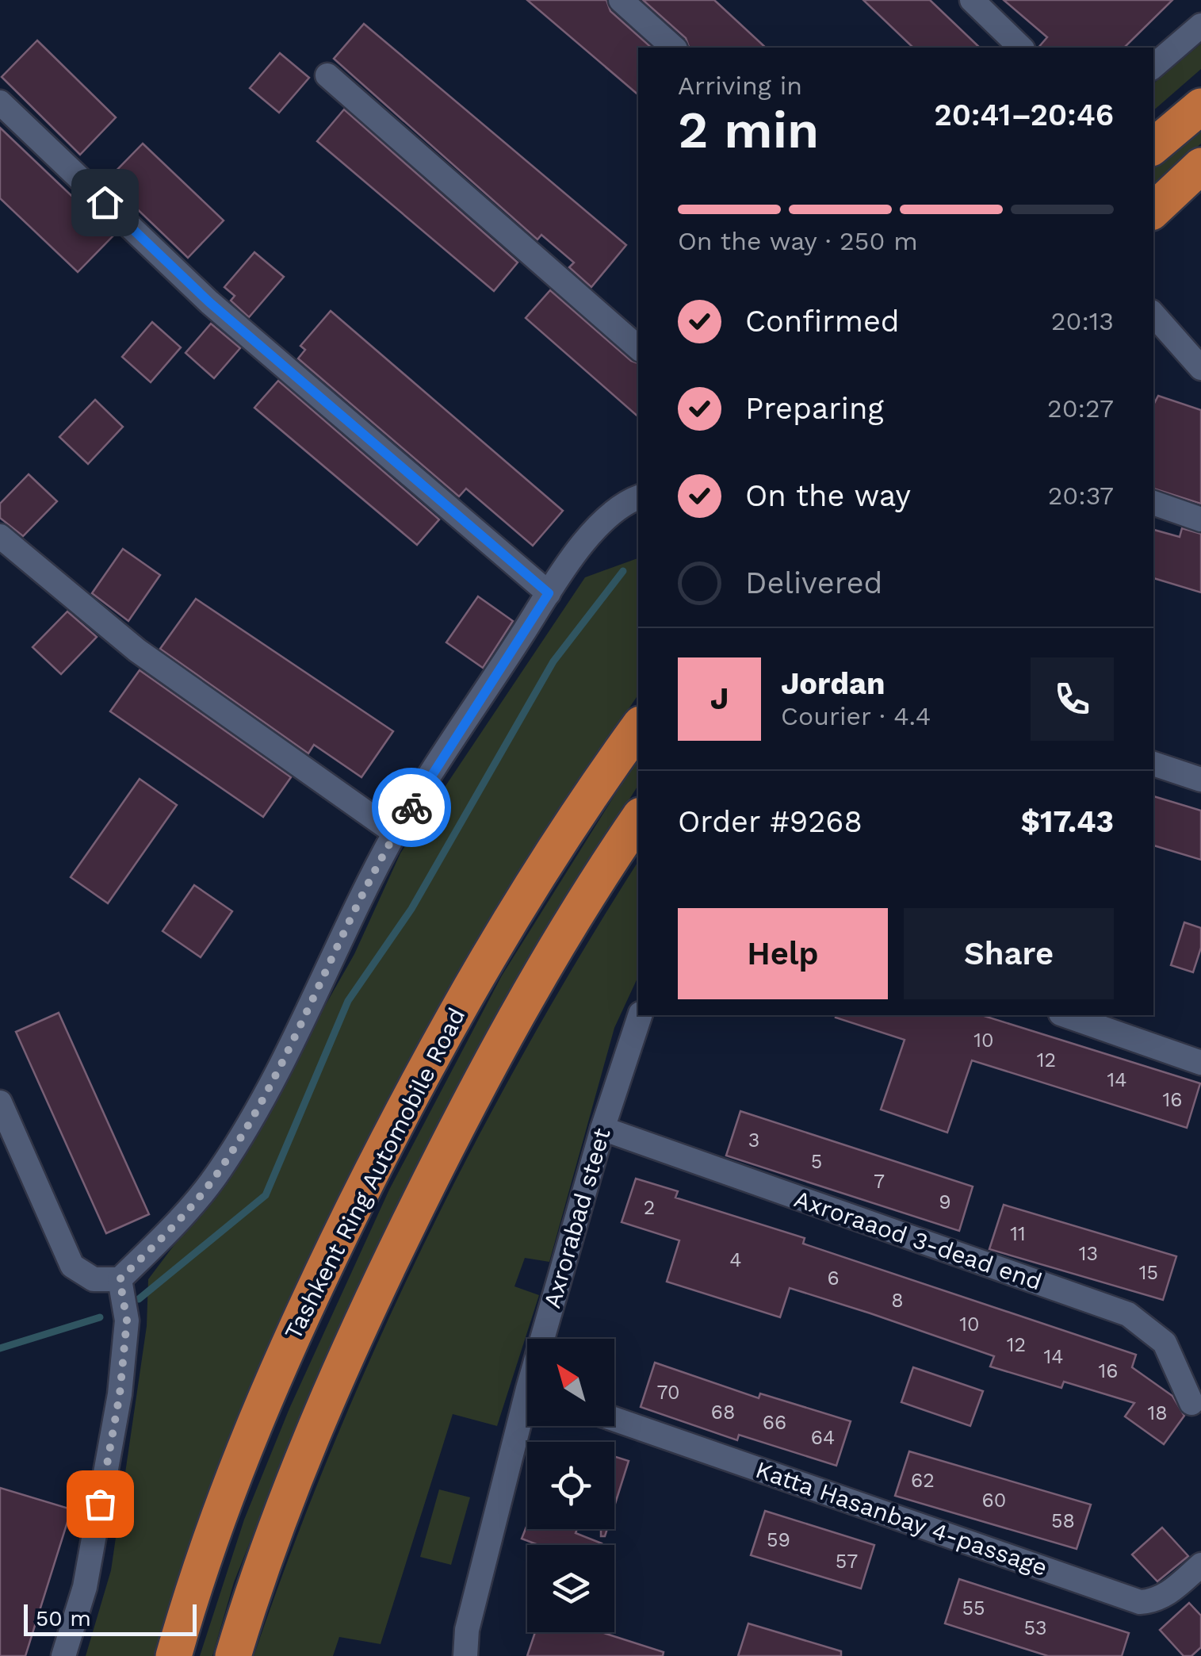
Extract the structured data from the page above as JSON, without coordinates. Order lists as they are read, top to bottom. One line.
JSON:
{"streets":{"highway":["Tashkent Ring Automobile Road"],"street":["Axrorаbаd steet","Axroraaod 3-dead end","Katta Hasanbay 4-passage"]},"crossings":[["Axrorаbаd steet","Axroraaod 3-dead end"]],"house_numbers":["10","12","14","16","3","5","7","9","2","11","13","4","15","6","8","10","12","14","16","70","68","18","66","64","62","60","58","59","57","55","53"],"scale_bar":"50 m","north":"top left","page":{"heading":["2 min","Arriving in","20:41–20:46"],"panel":["Jordan","Courier · 4.4","Order #9268","$17.43"],"bar":"On the way · 250 m","list":[["Confirmed","20:13"],["Preparing","20:27"],["On the way","20:37"],"Delivered"],"round":"J","buttons":["Help","Share"],"scale":"50 m"}}
